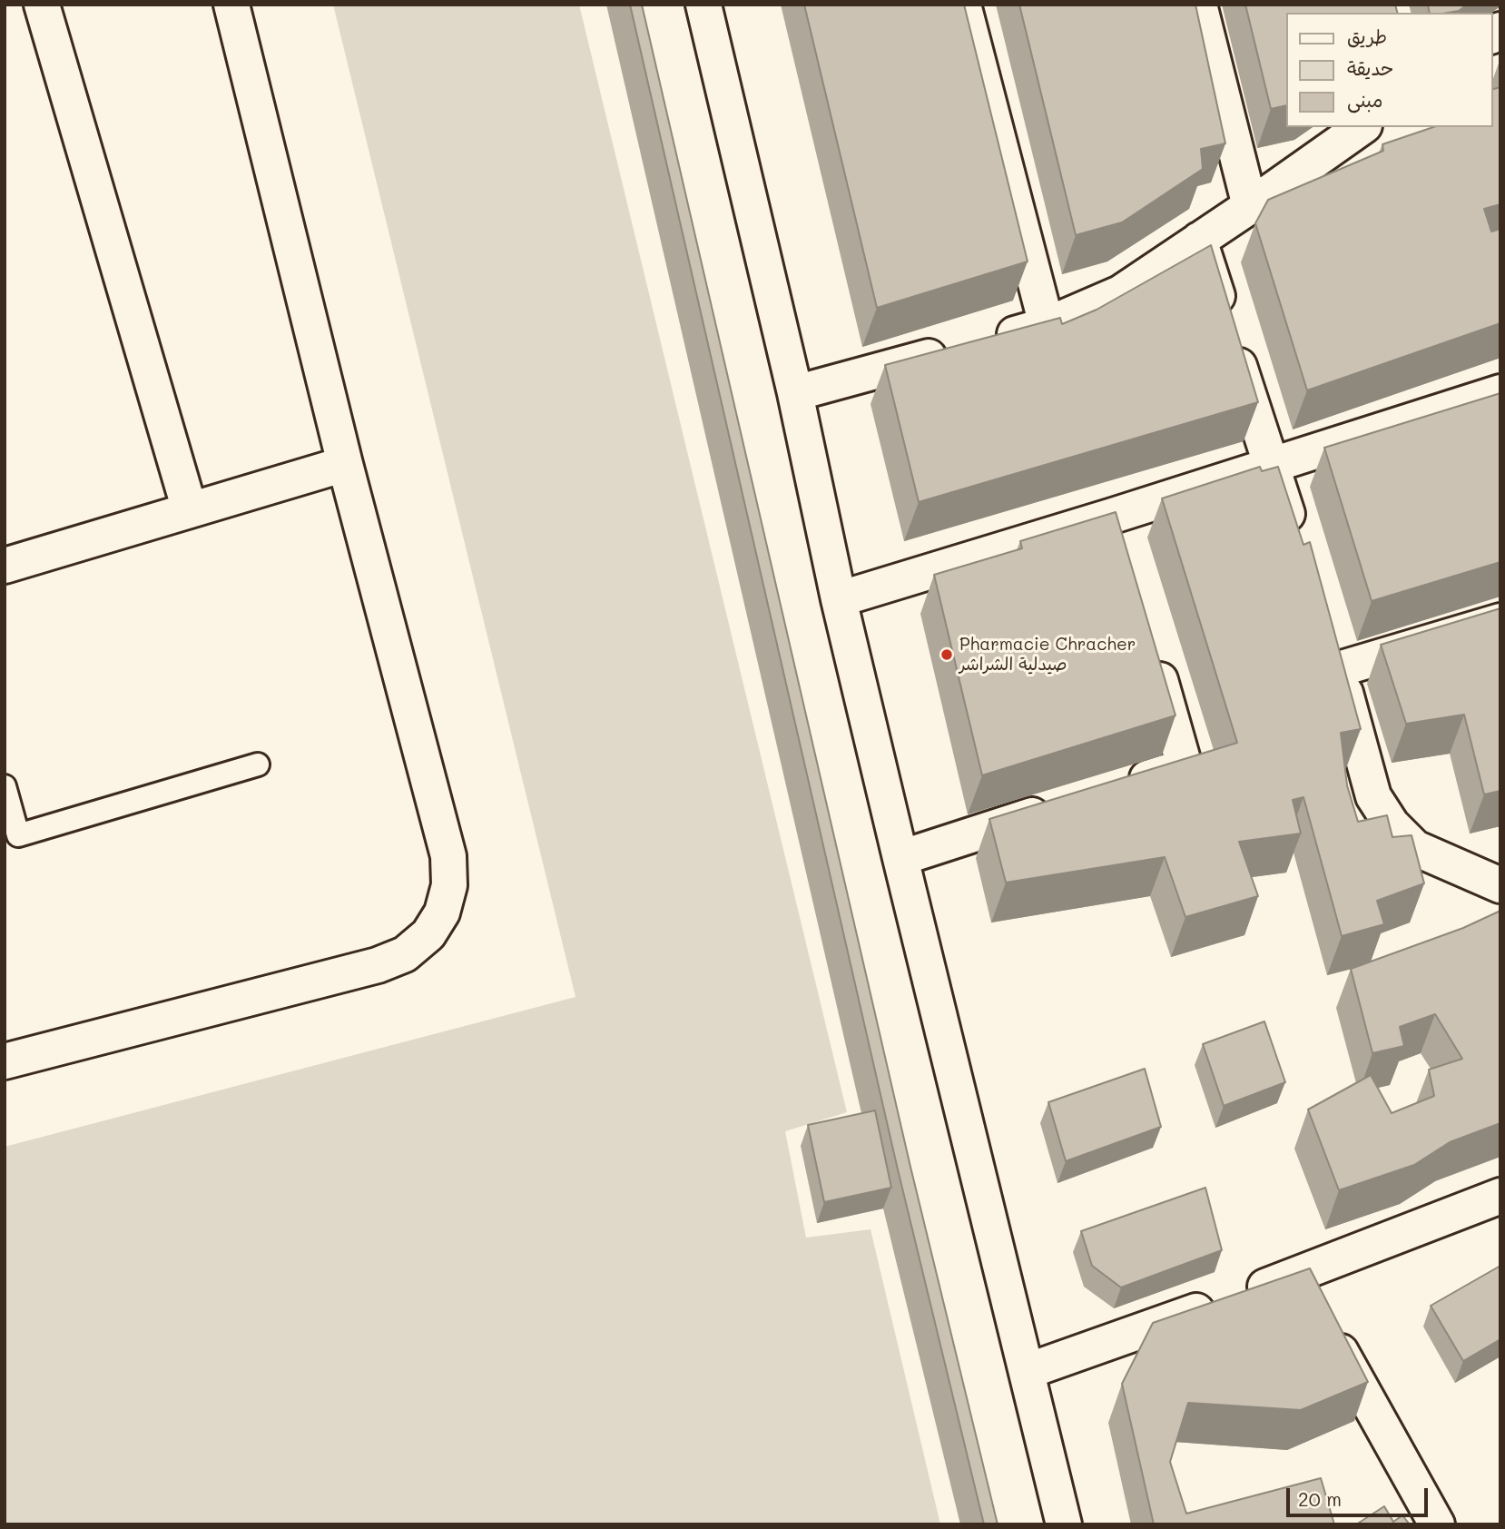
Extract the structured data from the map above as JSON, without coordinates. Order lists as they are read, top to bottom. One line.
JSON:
{"places":["Pharmacie Chracher صيدلية الشراشر"],"legend":["طريق","حديقة","مبنى"],"scale_bar":"20 m"}
